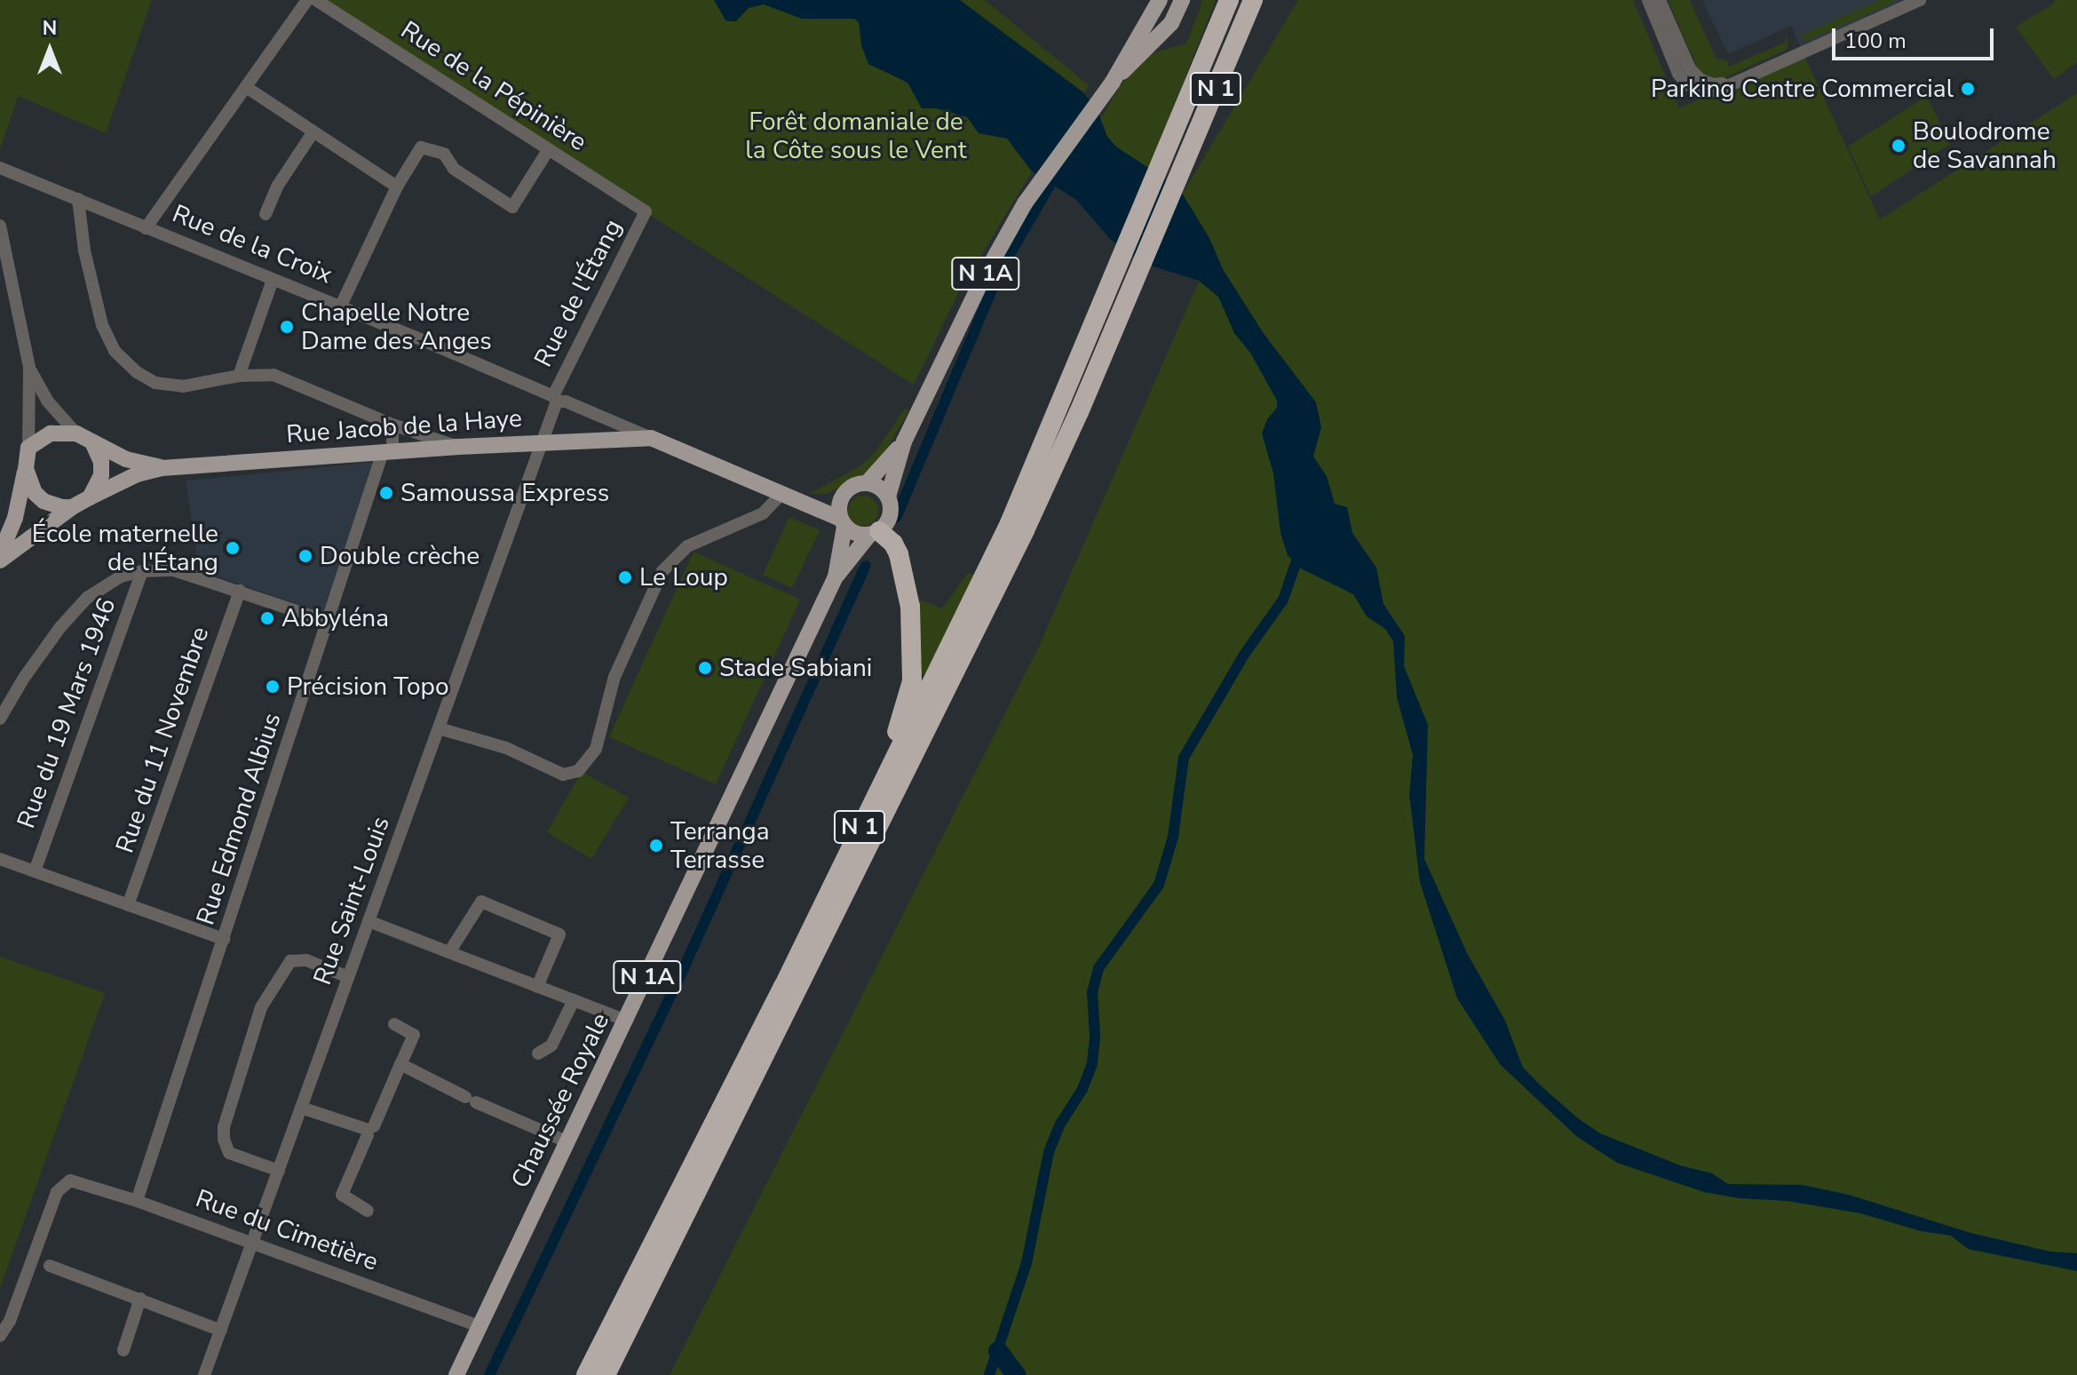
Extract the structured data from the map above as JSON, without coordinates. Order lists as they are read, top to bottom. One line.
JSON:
{"streets":{"highway":["N 1"],"main road":["Rue de la Croix","N 1A","Rue Jacob de la Haye","Chaussée Royale"],"street":["Rue de la Pépinière","Rue de l'Étang","Rue du 19 Mars 1946","Rue du 11 Novembre","Rue Edmond Albius","Rue Saint-Louis","Rue du Cimetière"]},"crossings":[["Rue de la Pépinière","Rue de l'Étang"],["Rue de la Croix","N 1A"],["Rue de la Croix","Rue de l'Étang"],["Rue de la Croix","Rue Jacob de la Haye"],["Rue de la Croix","Chaussée Royale"],["N 1A","Chaussée Royale"],["Rue de l'Étang","Rue Jacob de la Haye"],["Rue de l'Étang","Rue Saint-Louis"],["Rue Jacob de la Haye","Rue Edmond Albius"],["Rue Jacob de la Haye","Rue Saint-Louis"],["Rue Edmond Albius","Rue du Cimetière"],["Rue Saint-Louis","Rue du Cimetière"],["Chaussée Royale","Rue du Cimetière"]],"parks":["Forêt domaniale de la Côte sous le Vent"],"places":["Parking Centre Commercial","Boulodrome de Savannah","Chapelle Notre Dame des Anges","Samoussa Express","École maternelle de l'Étang","Double crèche","Le Loup","Abbyléna","Stade Sabiani","Précision Topo","Terranga Terrasse"],"scale_bar":"100 m","north":"top"}
